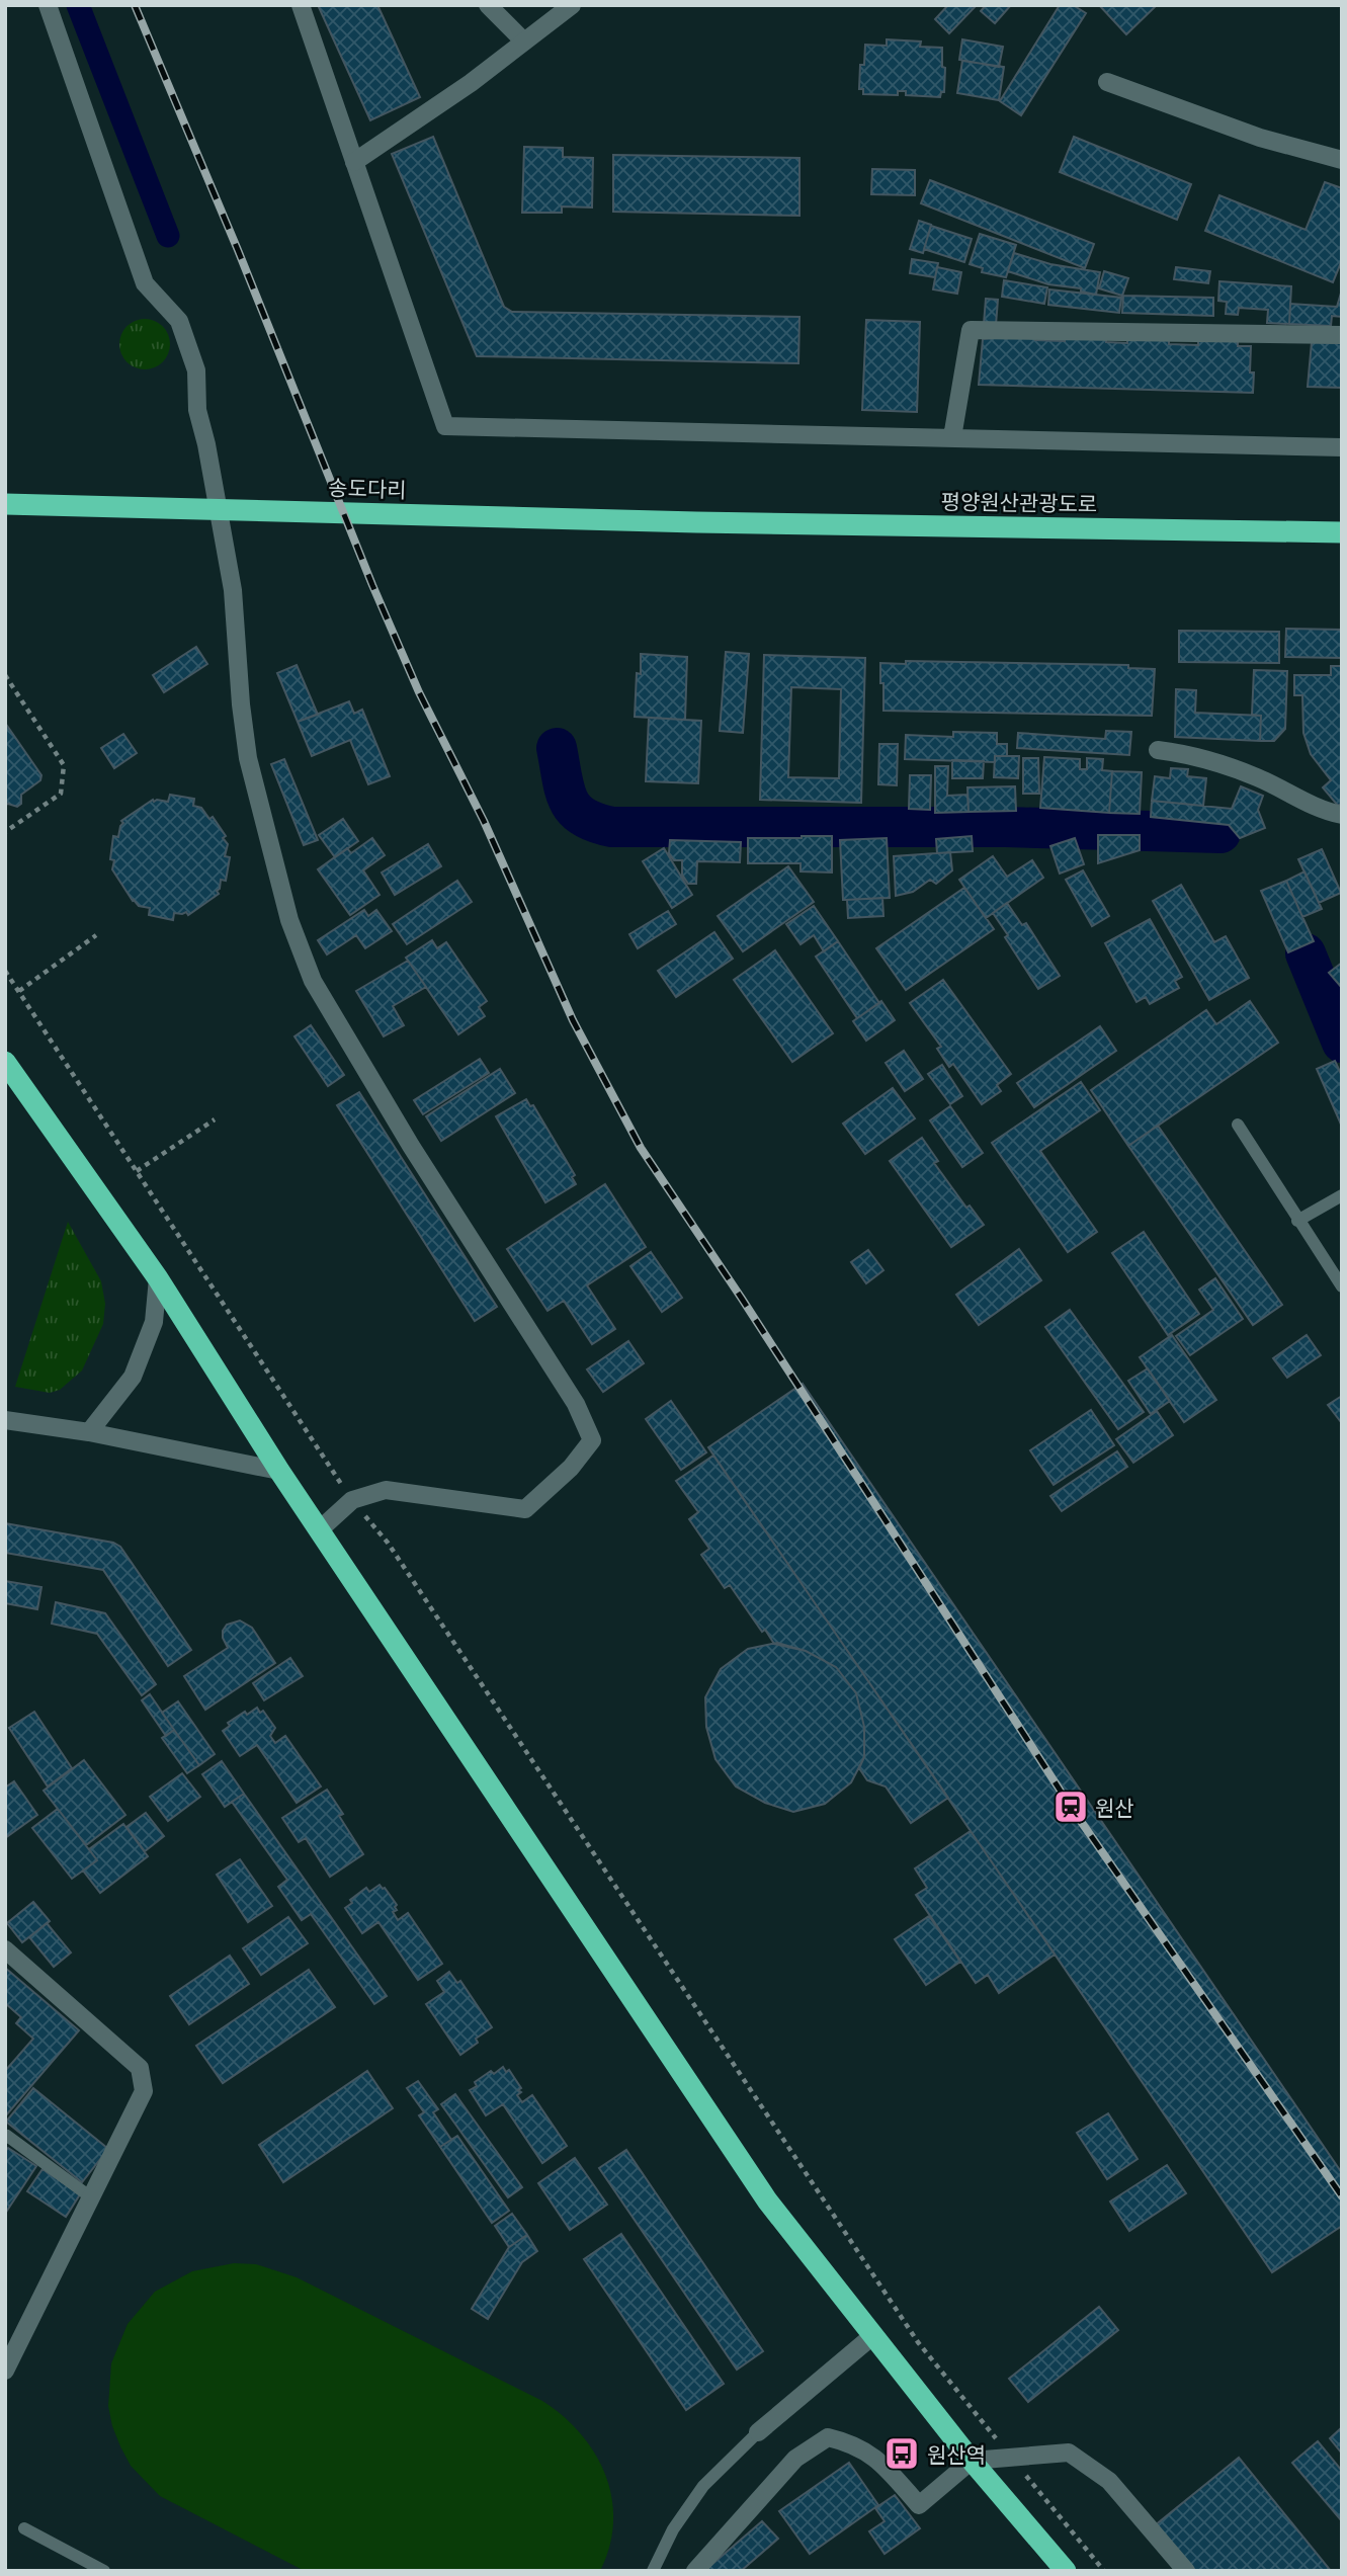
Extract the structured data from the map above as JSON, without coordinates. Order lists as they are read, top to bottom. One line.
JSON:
{"streets":{"highway":["송도다리","평양원산관광도로"]},"crossings":[["송도다리","평양원산관광도로"]],"places":{"station":["원산"],"bus stop":["원산역"]}}
